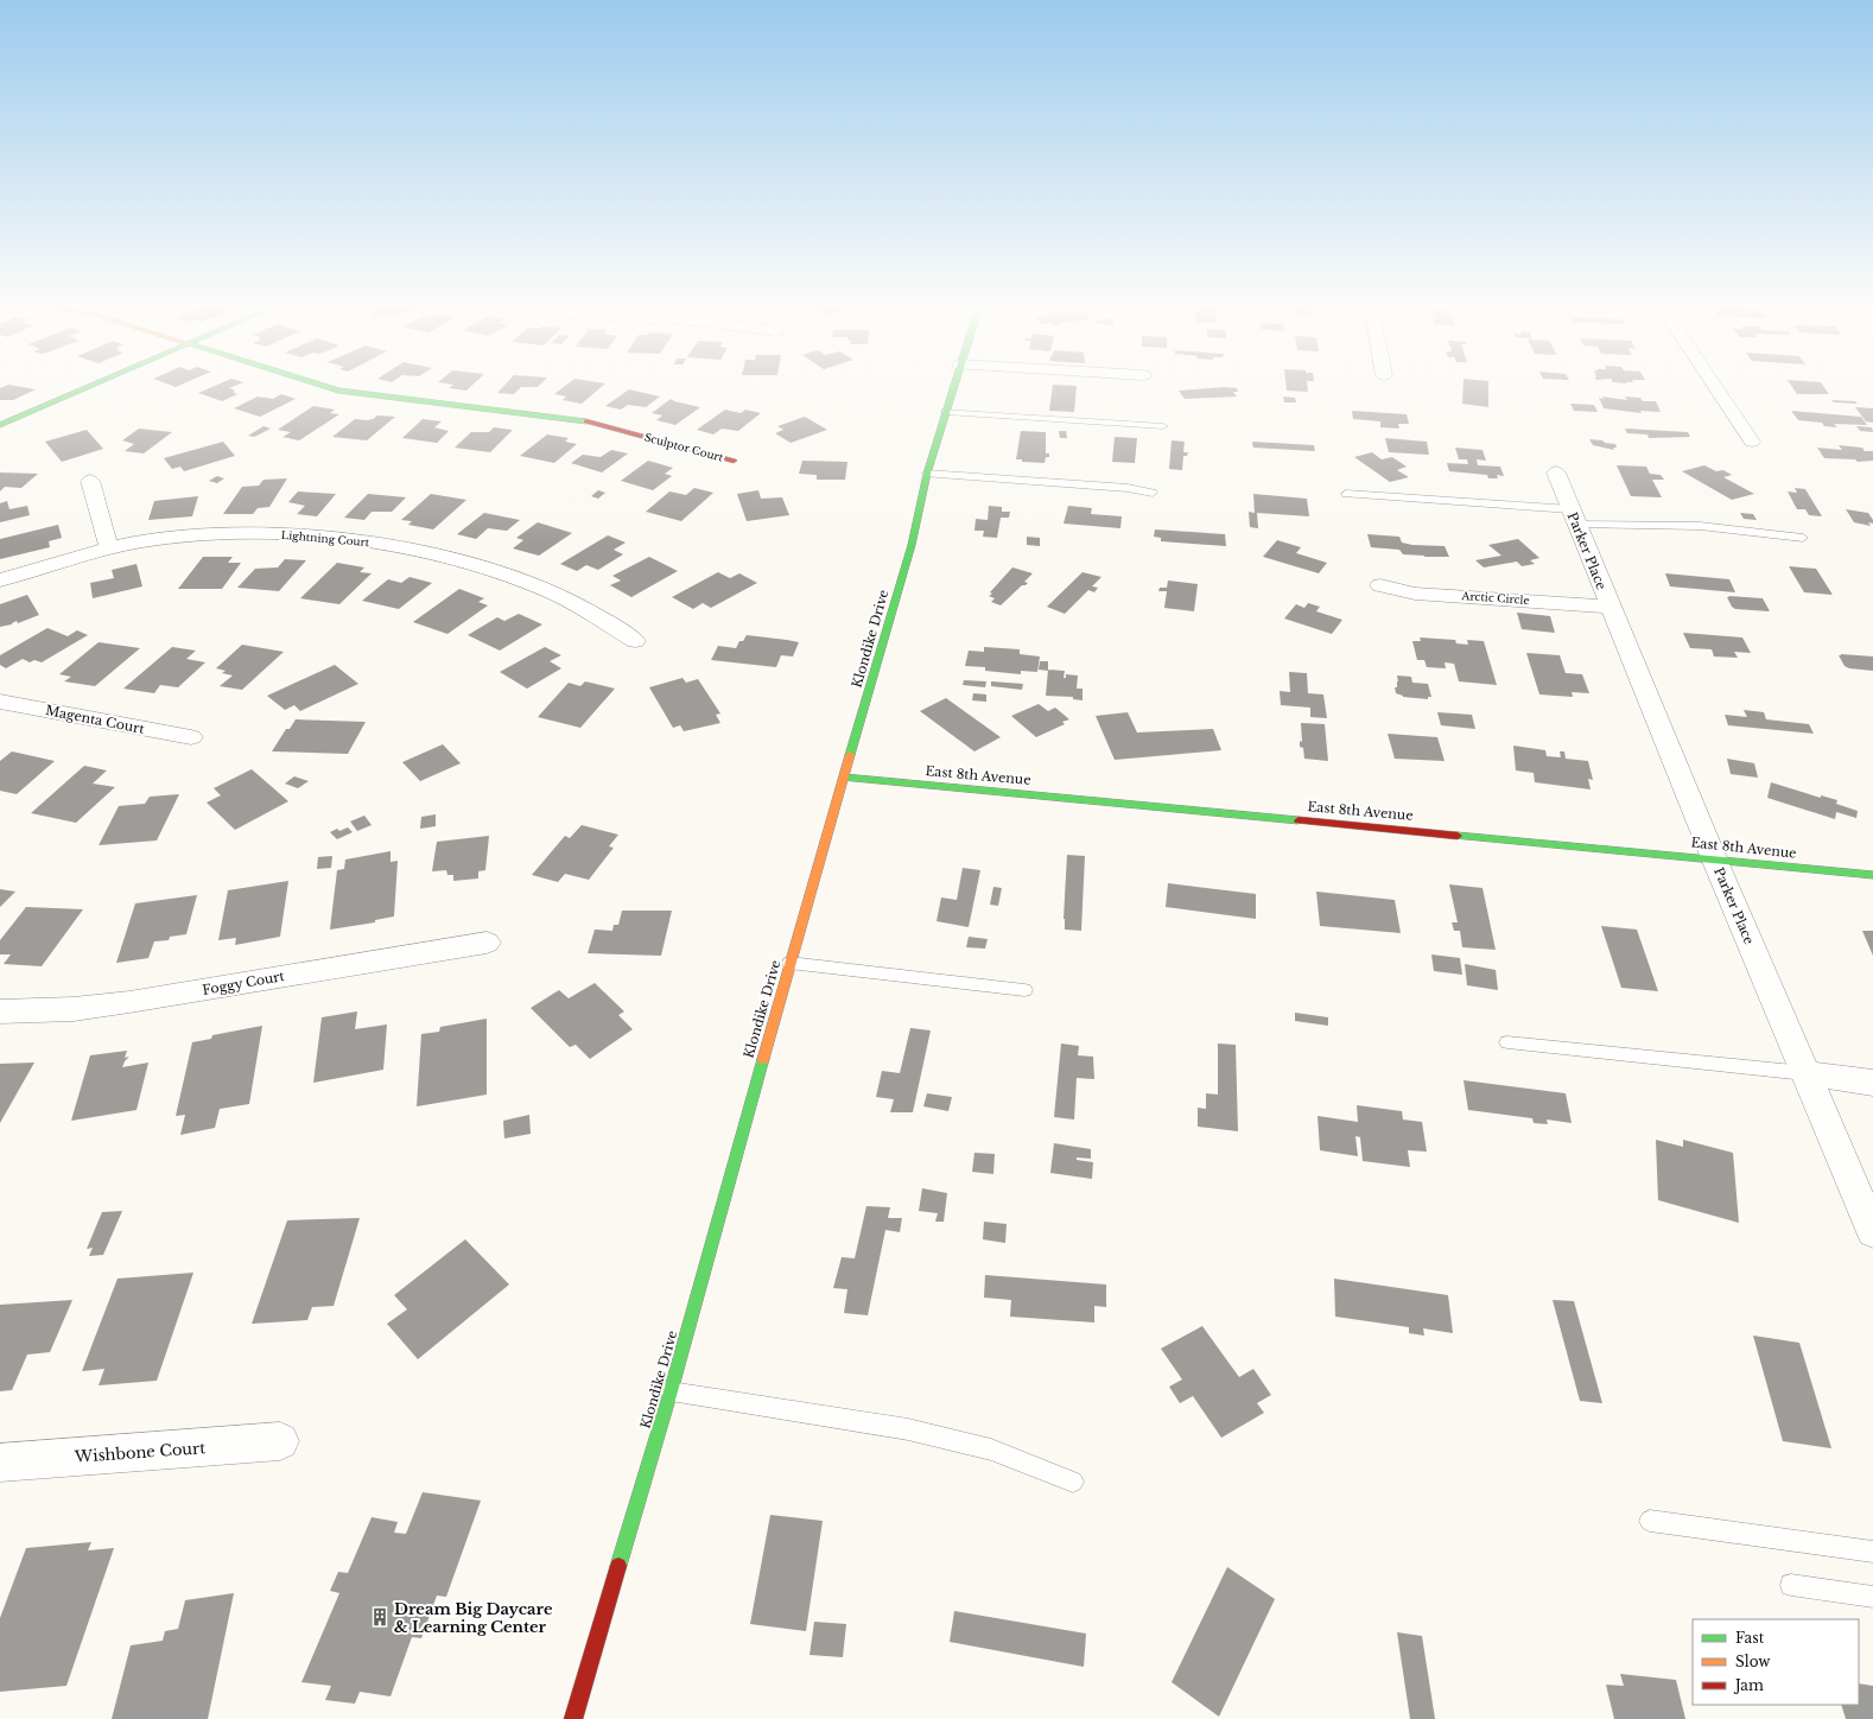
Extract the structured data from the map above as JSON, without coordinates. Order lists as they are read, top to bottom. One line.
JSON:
{"streets":{"street":["Sculptor Court","Lightning Court","Parker Place","Arctic Circle","Klondike Drive","Magenta Court","East 8th Avenue","Foggy Court","Wishbone Court"]},"crossings":[["Parker Place","Arctic Circle"],["Parker Place","East 8th Avenue"],["Klondike Drive","East 8th Avenue"]],"places":{"building":["Dream Big Daycare & Learning Center"]},"legend":["Fast","Slow","Jam"]}
